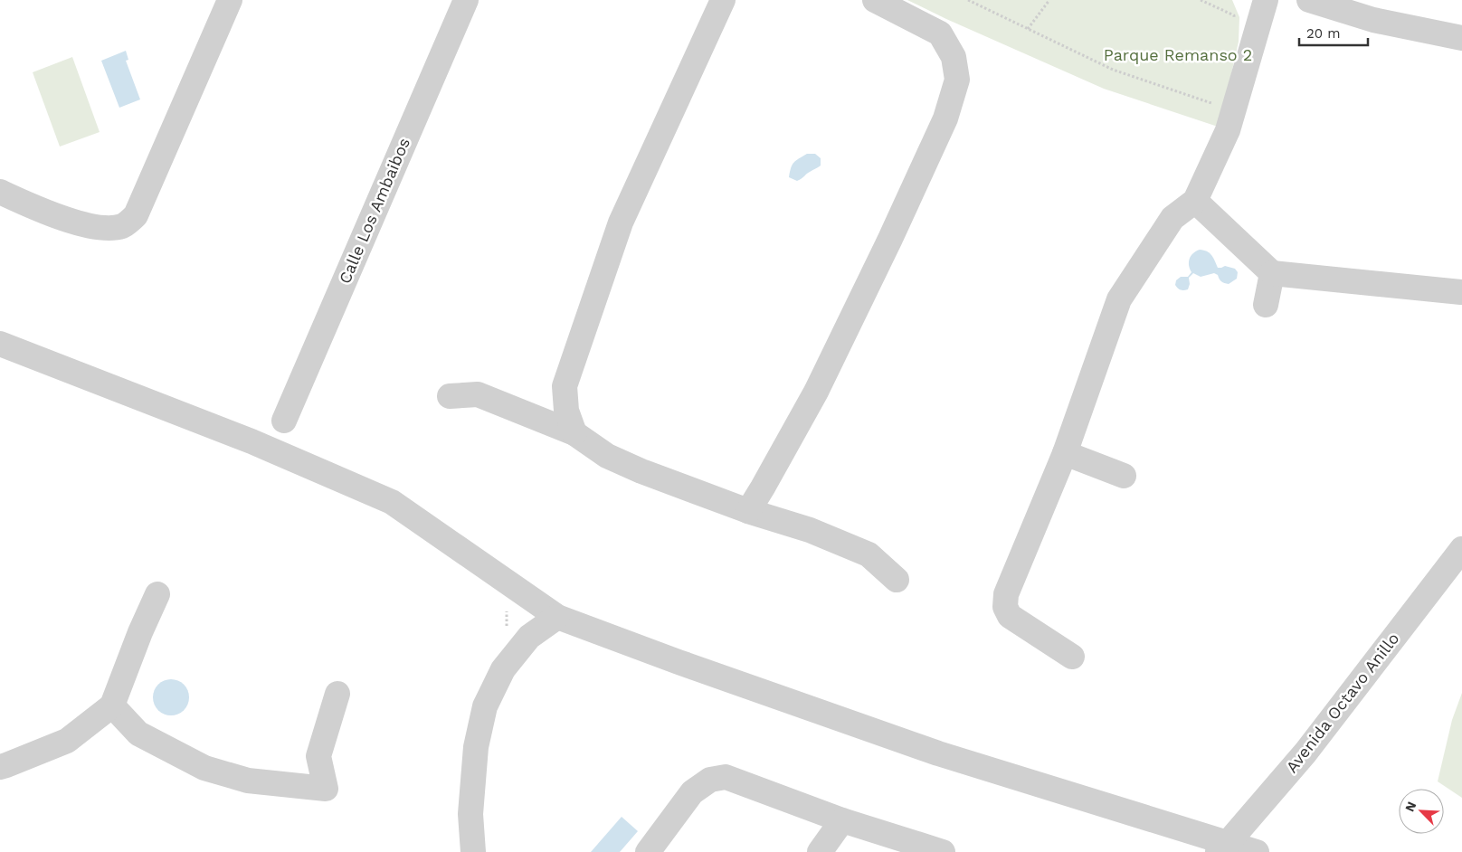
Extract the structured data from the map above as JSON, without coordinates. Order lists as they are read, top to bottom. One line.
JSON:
{"streets":{"street":["Calle Los Ambaibos","Avenida Octavo Anillo"]},"parks":["Parque Remanso 2"],"scale_bar":"20 m","north":"top left"}
